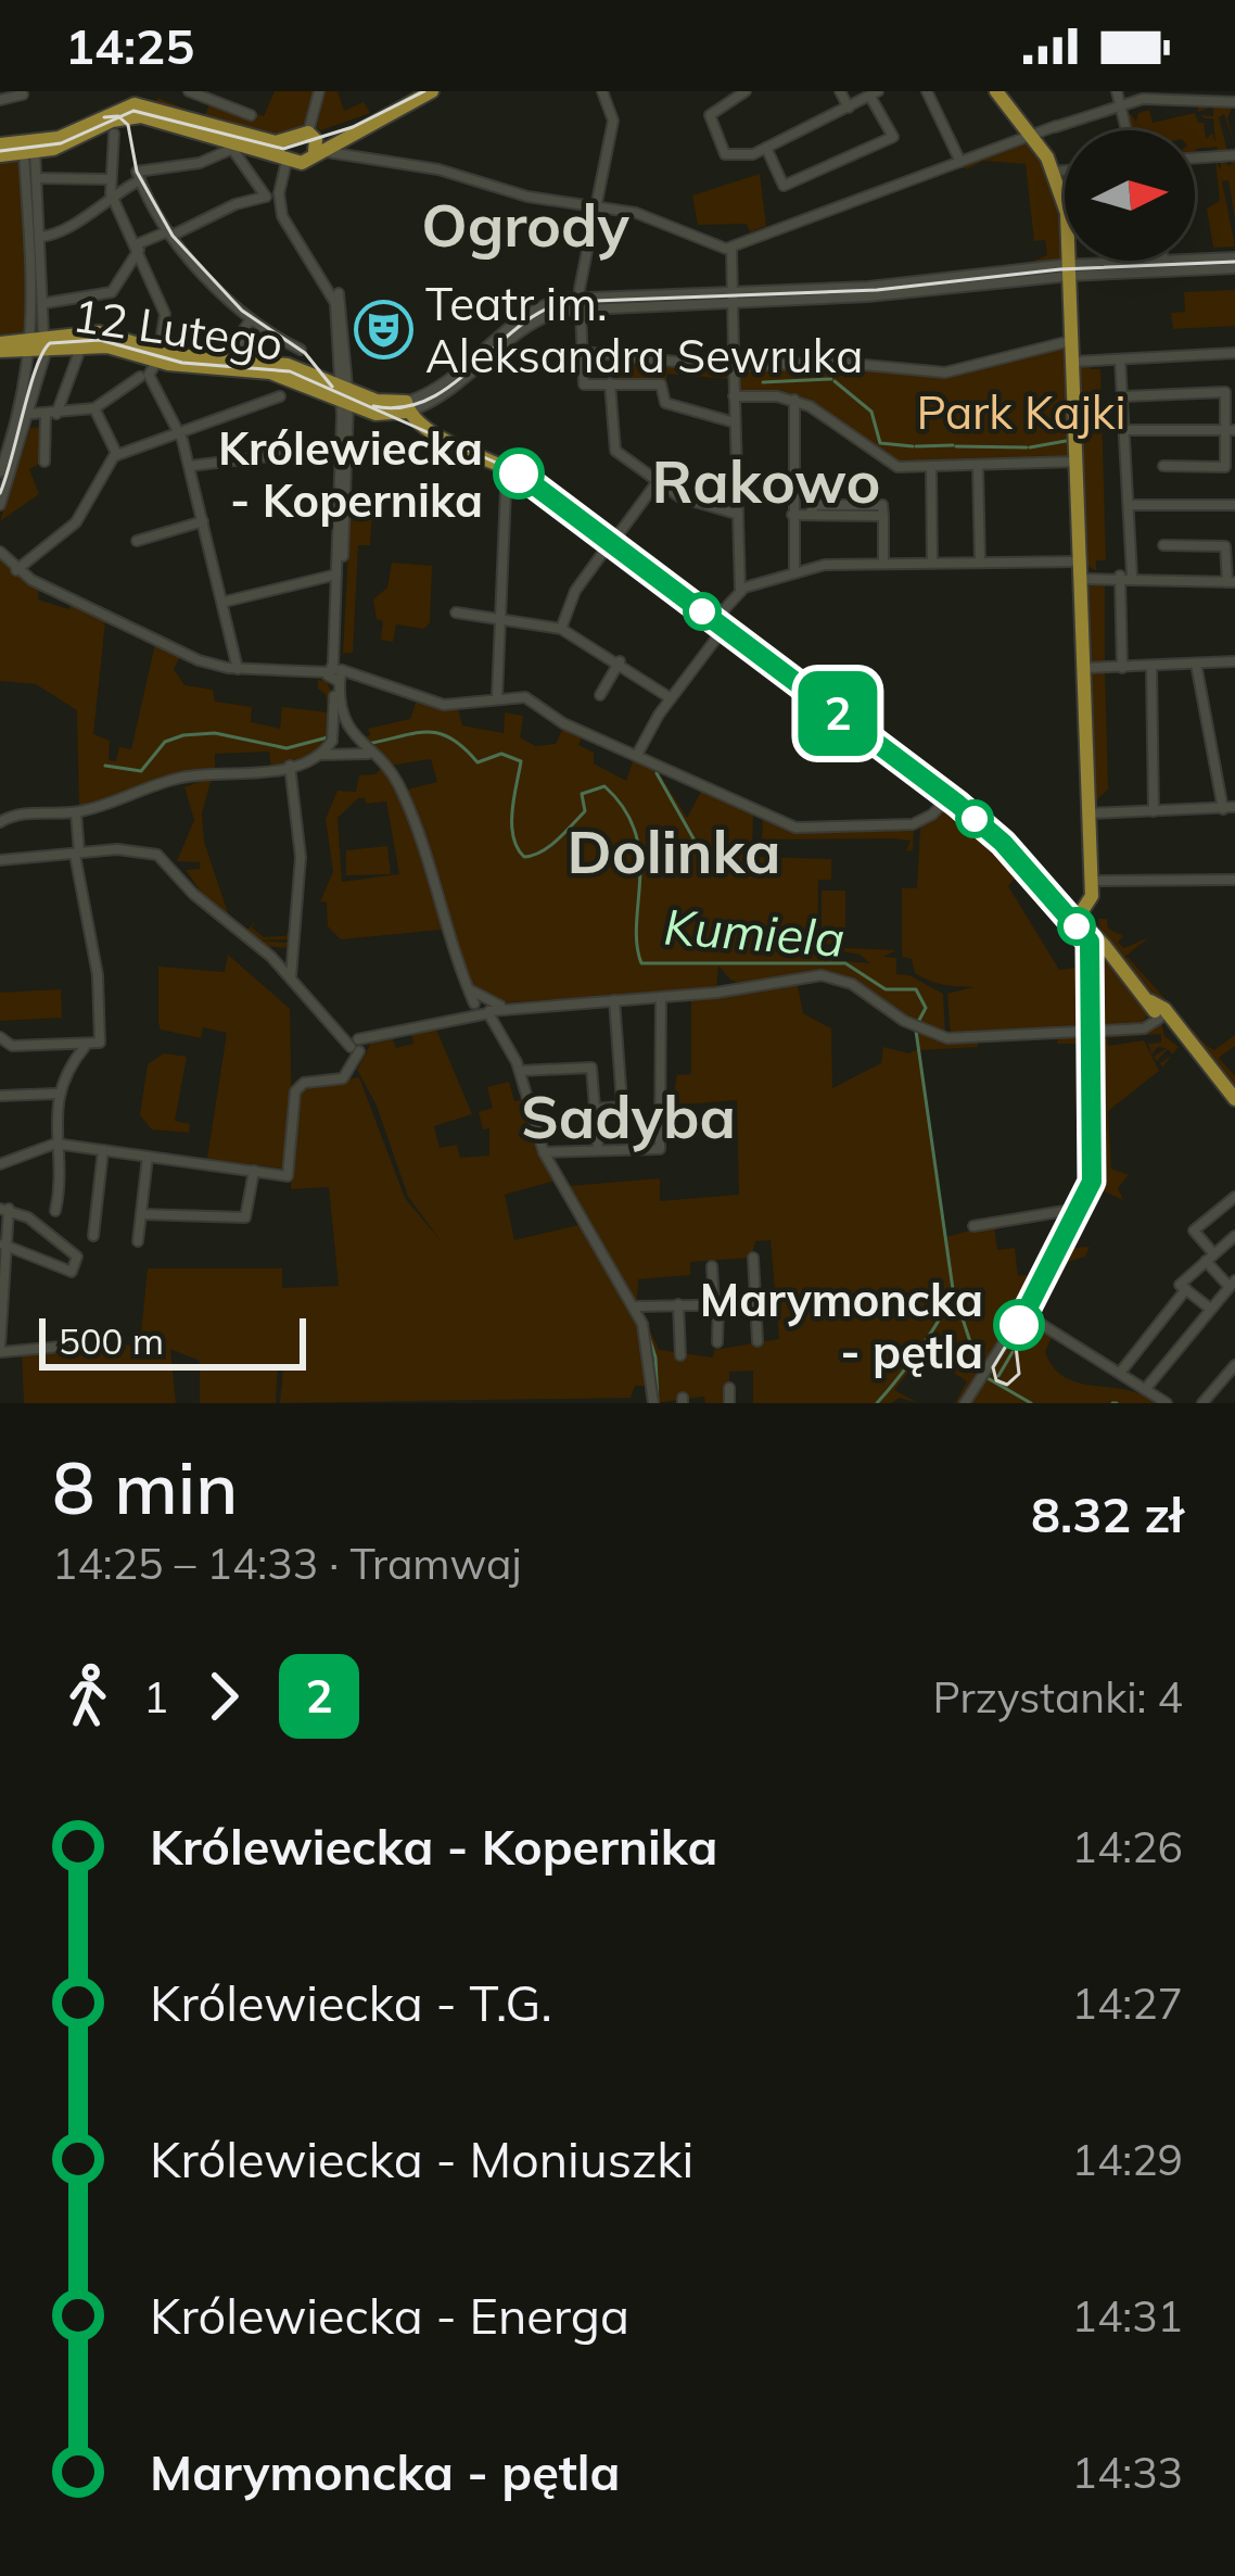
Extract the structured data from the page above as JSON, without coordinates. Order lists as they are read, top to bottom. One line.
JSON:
{"streets":{"main road":["12 Lutego"]},"districts":["Ogrody","Rakowo","Dolinka","Sadyba"],"water":["Kumiela"],"parks":["Park Kajki"],"places":{"theatre":["Teatr im. Aleksandra Sewruka"],"other":["Królewiecka - Kopernika","Marymoncka - pętla"]},"lines":["tram line 2"],"scale_bar":"500 m","north":"right","page":{"status":"14:25","on_map":"2","scale":"500 m","heading":["8 min","14:25 – 14:33 · Tramwaj","8.32 zł"],"legs":["1","2","Przystanki: 4"],"list":[{"name":"Królewiecka - Kopernika","value":"14:26"},{"name":"Królewiecka - T.G.","value":"14:27"},{"name":"Królewiecka - Moniuszki","value":"14:29"},{"name":"Królewiecka - Energa","value":"14:31"},{"name":"Marymoncka - pętla","value":"14:33"}]}}
